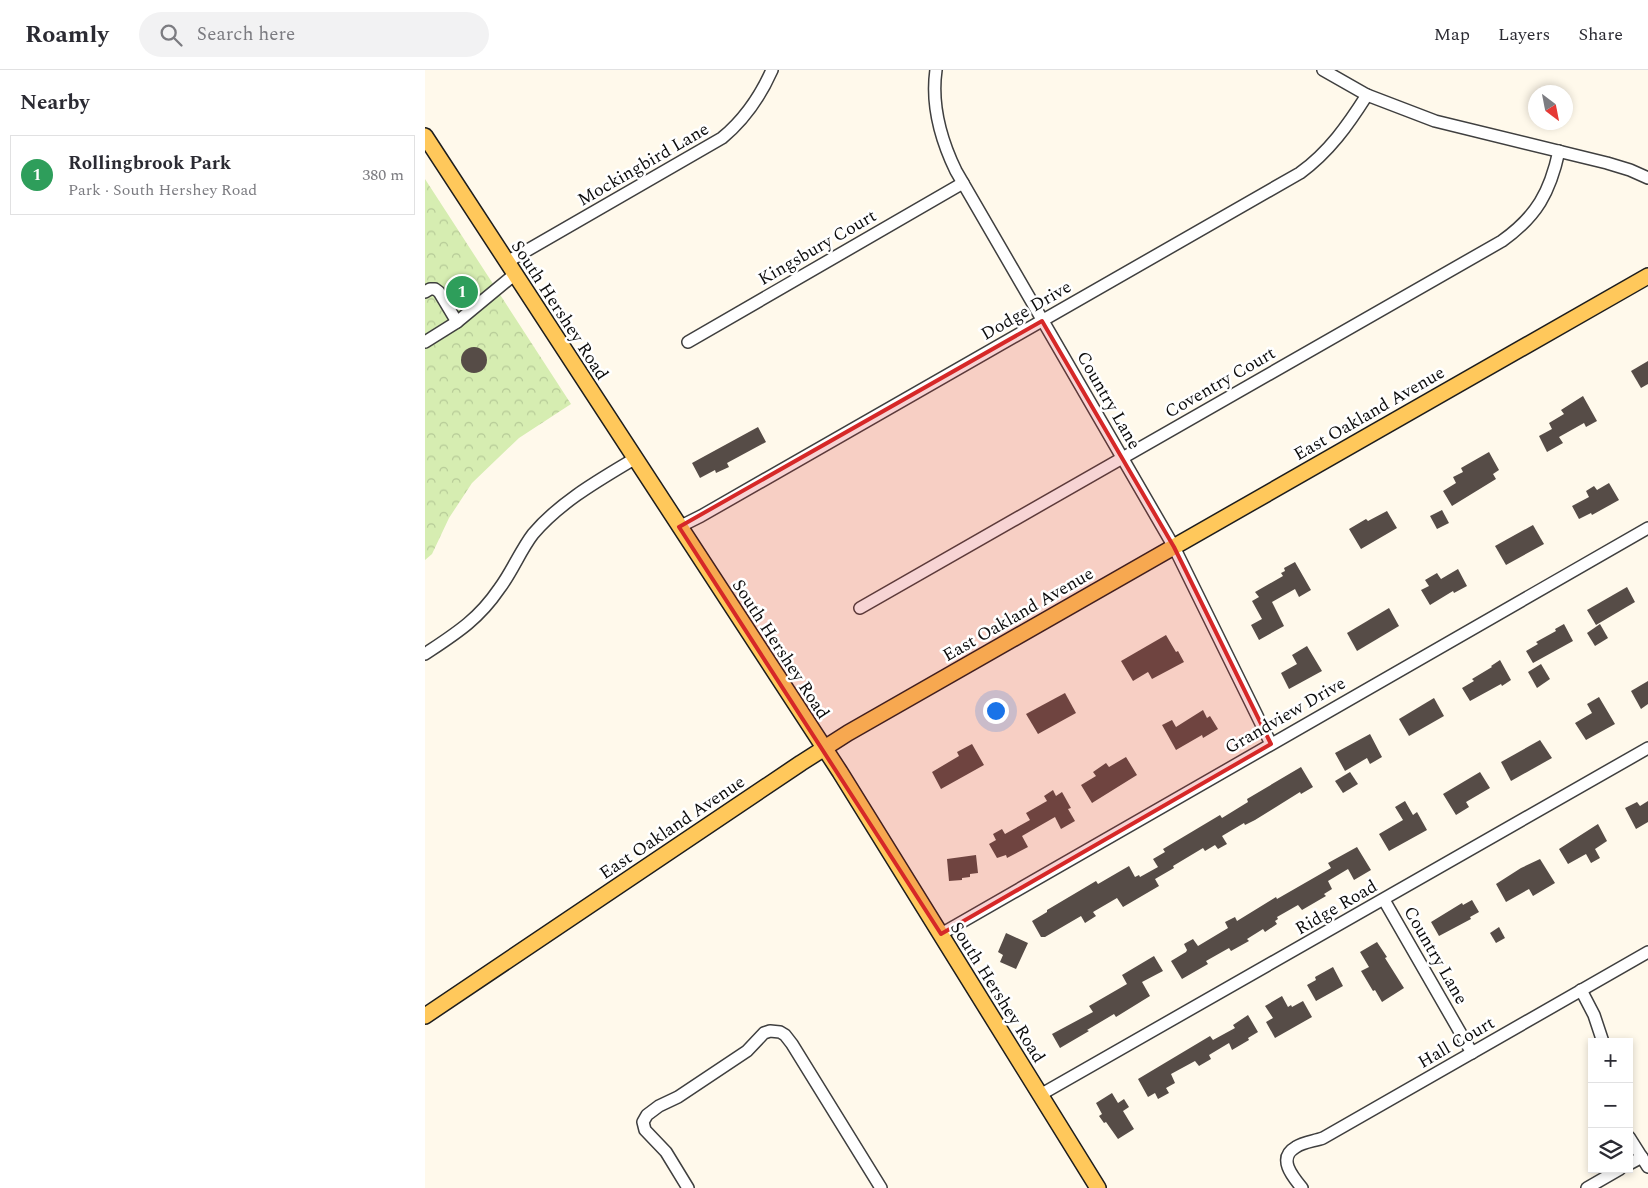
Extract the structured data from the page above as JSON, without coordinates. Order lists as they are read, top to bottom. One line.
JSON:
{"streets":{"main road":["South Hershey Road","East Oakland Avenue"],"street":["Mockingbird Lane","Kingsbury Court","Dodge Drive","Coventry Court","Country Lane","Grandview Drive","Ridge Road","Hall Court"]},"crossings":[["Mockingbird Lane","South Hershey Road"],["Kingsbury Court","Country Lane"],["South Hershey Road","Dodge Drive"],["South Hershey Road","East Oakland Avenue"],["South Hershey Road","Grandview Drive"],["South Hershey Road","Ridge Road"],["Dodge Drive","Country Lane"],["Coventry Court","Country Lane"],["Country Lane","East Oakland Avenue"],["Country Lane","Grandview Drive"],["Country Lane","Ridge Road"],["Country Lane","Hall Court"]],"north":"bottom right","page":{"header":"Roamly","search":"Search here","nav":["Map","Layers","Share"],"heading":"Nearby","list":[{"mark":"1","name":"Rollingbrook Park","note":"Park · South Hershey Road","value":"380 m"}],"pins":"1","map_buttons":["+","−"]}}
